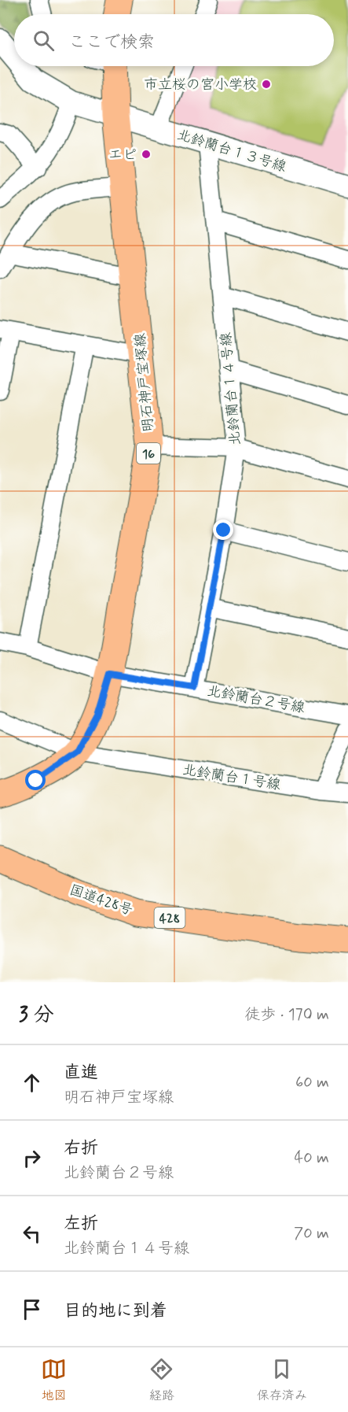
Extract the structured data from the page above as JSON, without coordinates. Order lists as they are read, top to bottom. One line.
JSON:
{"streets":{"main road":["明石神戸宝塚線","16","国道428号","428"],"street":["北鈴蘭台１３号線","北鈴蘭台１４号線","北鈴蘭台２号線","北鈴蘭台１号線"]},"crossings":[["北鈴蘭台１３号線","明石神戸宝塚線"],["北鈴蘭台１３号線","北鈴蘭台１４号線"],["明石神戸宝塚線","北鈴蘭台２号線"],["明石神戸宝塚線","北鈴蘭台１号線"],["北鈴蘭台１４号線","北鈴蘭台２号線"]],"places":["市立桜の宮小学校","エピ"],"page":{"search":"ここで検索","heading":["3 分","徒歩 · 170 m"],"list":[["直進","明石神戸宝塚線","60 m"],["右折","北鈴蘭台２号線","40 m"],["左折","北鈴蘭台１４号線","70 m"],"目的地に到着"],"nav":["地図","経路","保存済み"]}}
